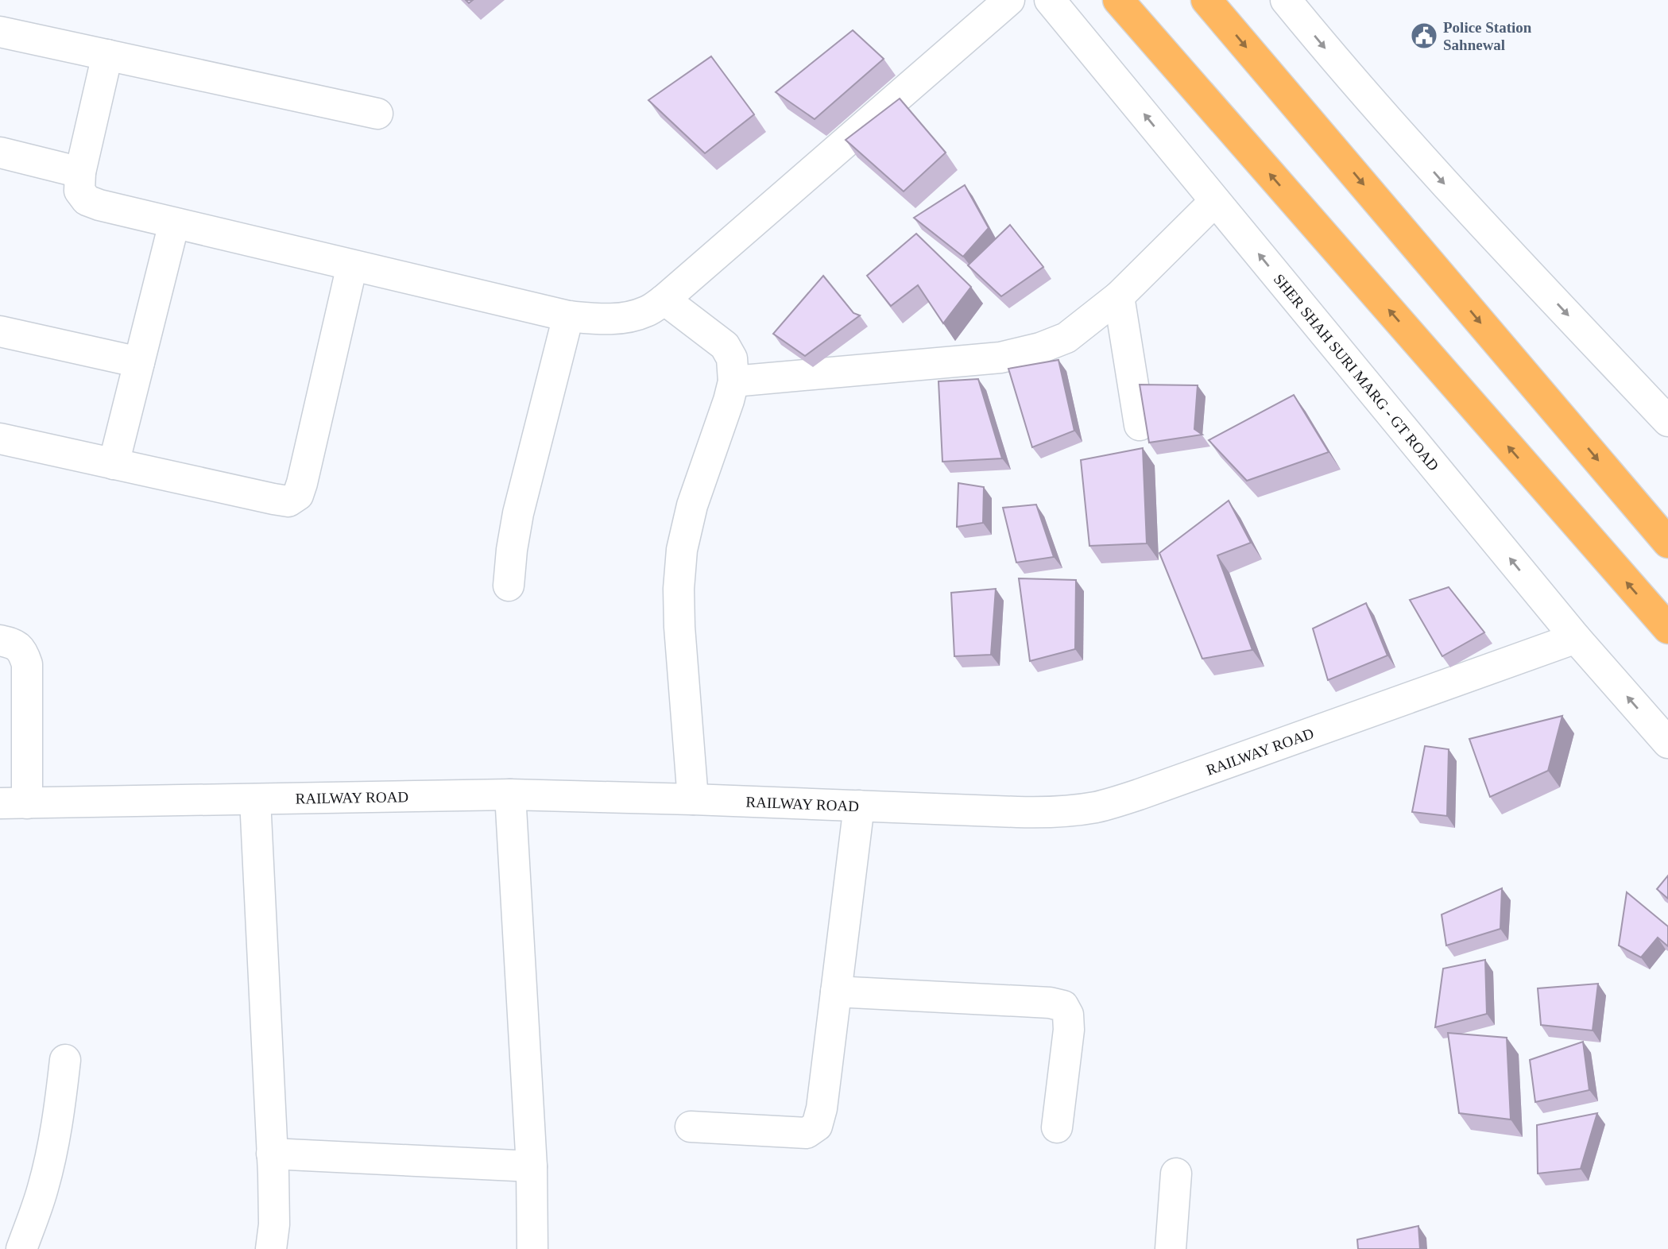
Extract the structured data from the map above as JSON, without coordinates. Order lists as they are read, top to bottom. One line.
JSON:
{"streets":{"street":["SHER SHAH SURI MARG - GT ROAD","RAILWAY ROAD"]},"crossings":[["SHER SHAH SURI MARG - GT ROAD","RAILWAY ROAD"]],"places":{"public building":["Police Station Sahnewal"]}}
